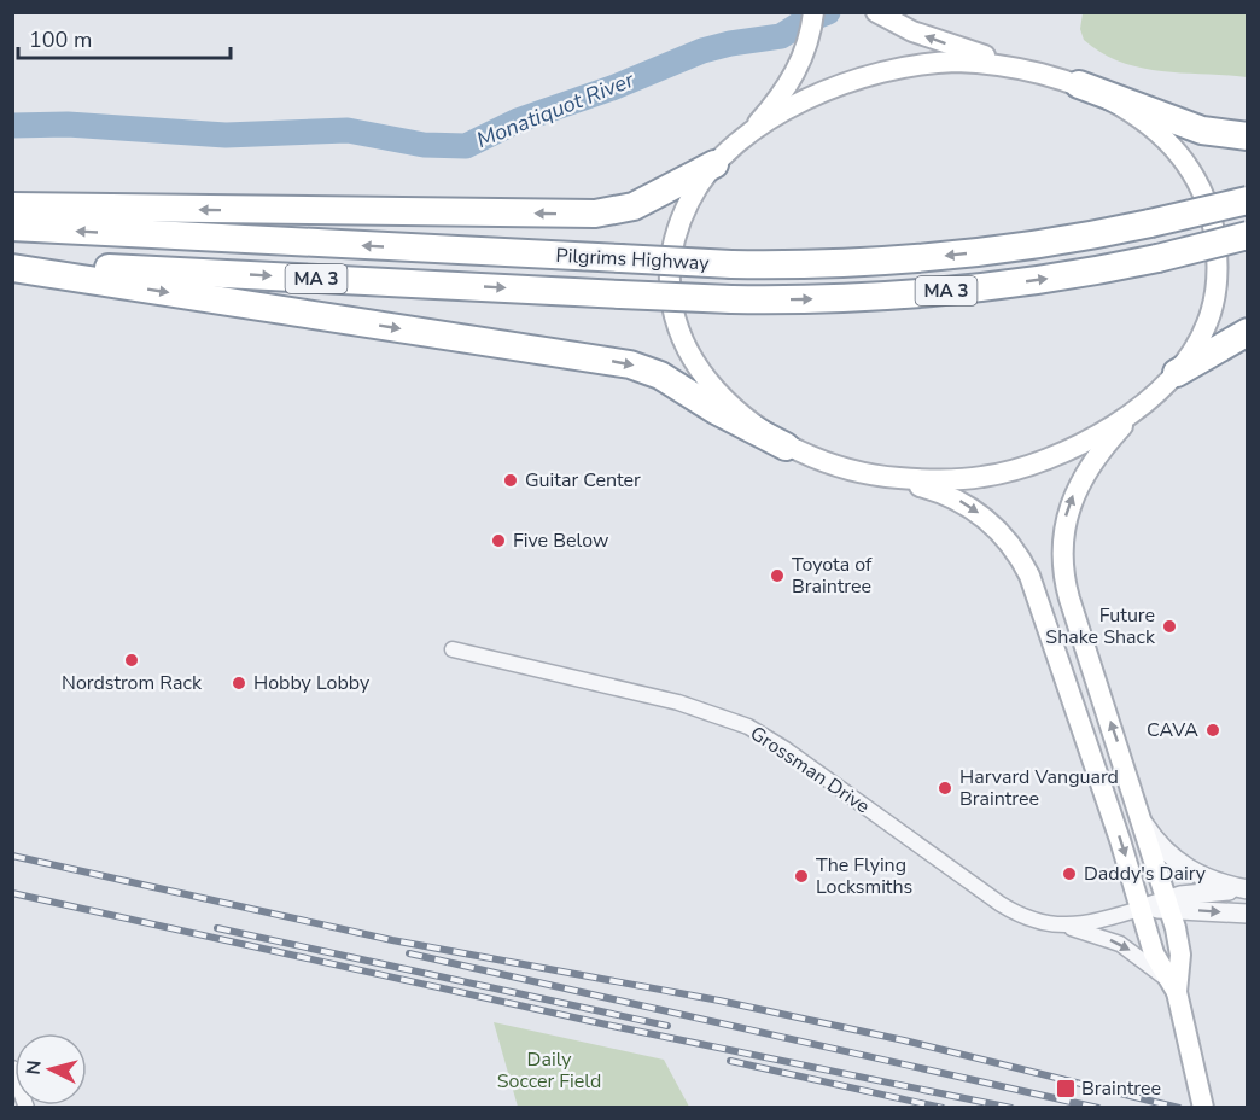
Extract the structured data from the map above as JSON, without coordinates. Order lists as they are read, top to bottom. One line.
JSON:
{"streets":{"highway":["Pilgrims Highway","MA 3"],"street":["Grossman Drive"]},"water":["Monatiquot River"],"parks":["Daily Soccer Field"],"places":{"other":["Guitar Center","Five Below","Toyota of Braintree","Future Shake Shack","Nordstrom Rack","Hobby Lobby","CAVA","Harvard Vanguard Braintree","Daddy's Dairy","The Flying Locksmiths"],"transit":["Braintree"]},"scale_bar":"100 m","north":"left"}
